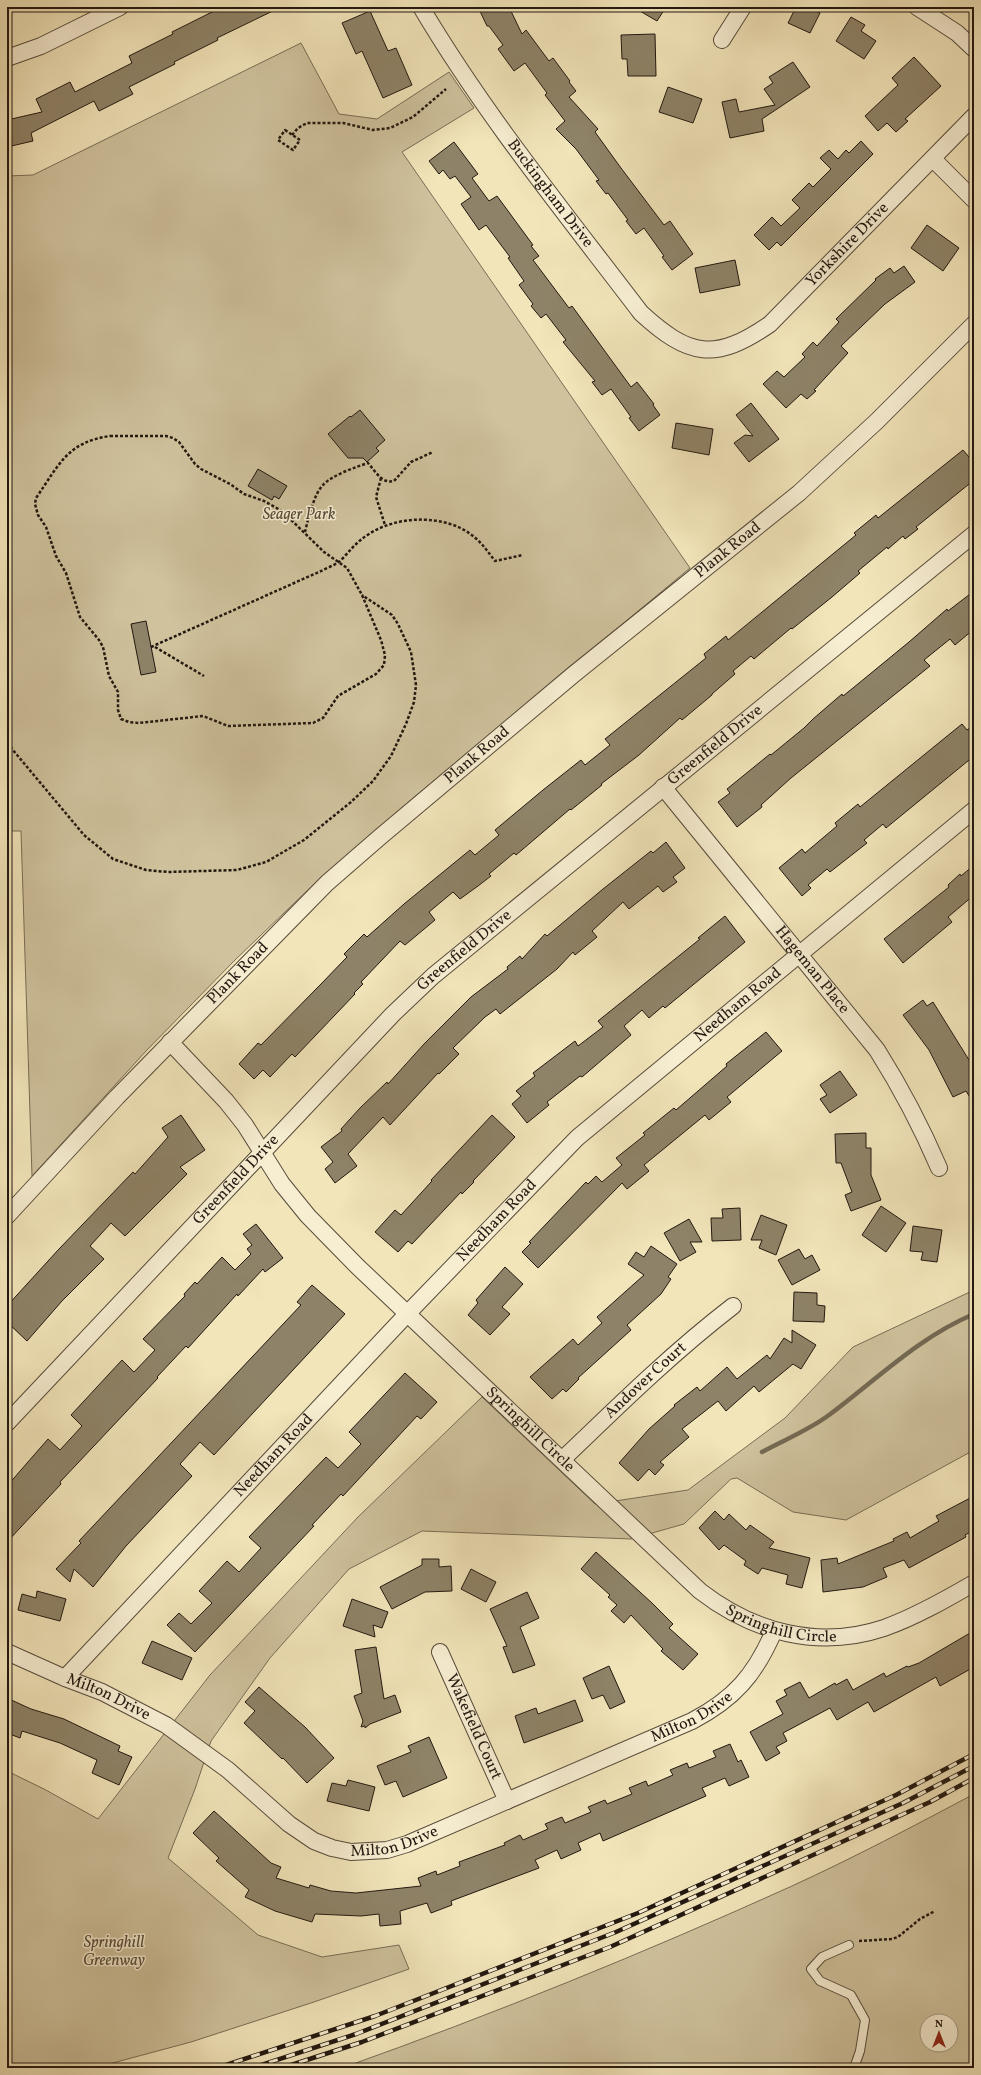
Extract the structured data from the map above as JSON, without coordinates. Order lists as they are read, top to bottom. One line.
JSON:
{"streets":{"street":["Buckingham Drive","Yorkshire Drive","Plank Road","Greenfield Drive","Hageman Place","Needham Road","Andover Court","Springhill Circle","Milton Drive","Wakefield Court"]},"crossings":[["Buckingham Drive","Yorkshire Drive"],["Plank Road","Springhill Circle"],["Greenfield Drive","Hageman Place"],["Greenfield Drive","Springhill Circle"],["Hageman Place","Needham Road"],["Needham Road","Springhill Circle"],["Needham Road","Milton Drive"],["Andover Court","Springhill Circle"],["Springhill Circle","Milton Drive"],["Milton Drive","Wakefield Court"]],"parks":["Seager Park","Springhill Greenway"],"north":"top"}
